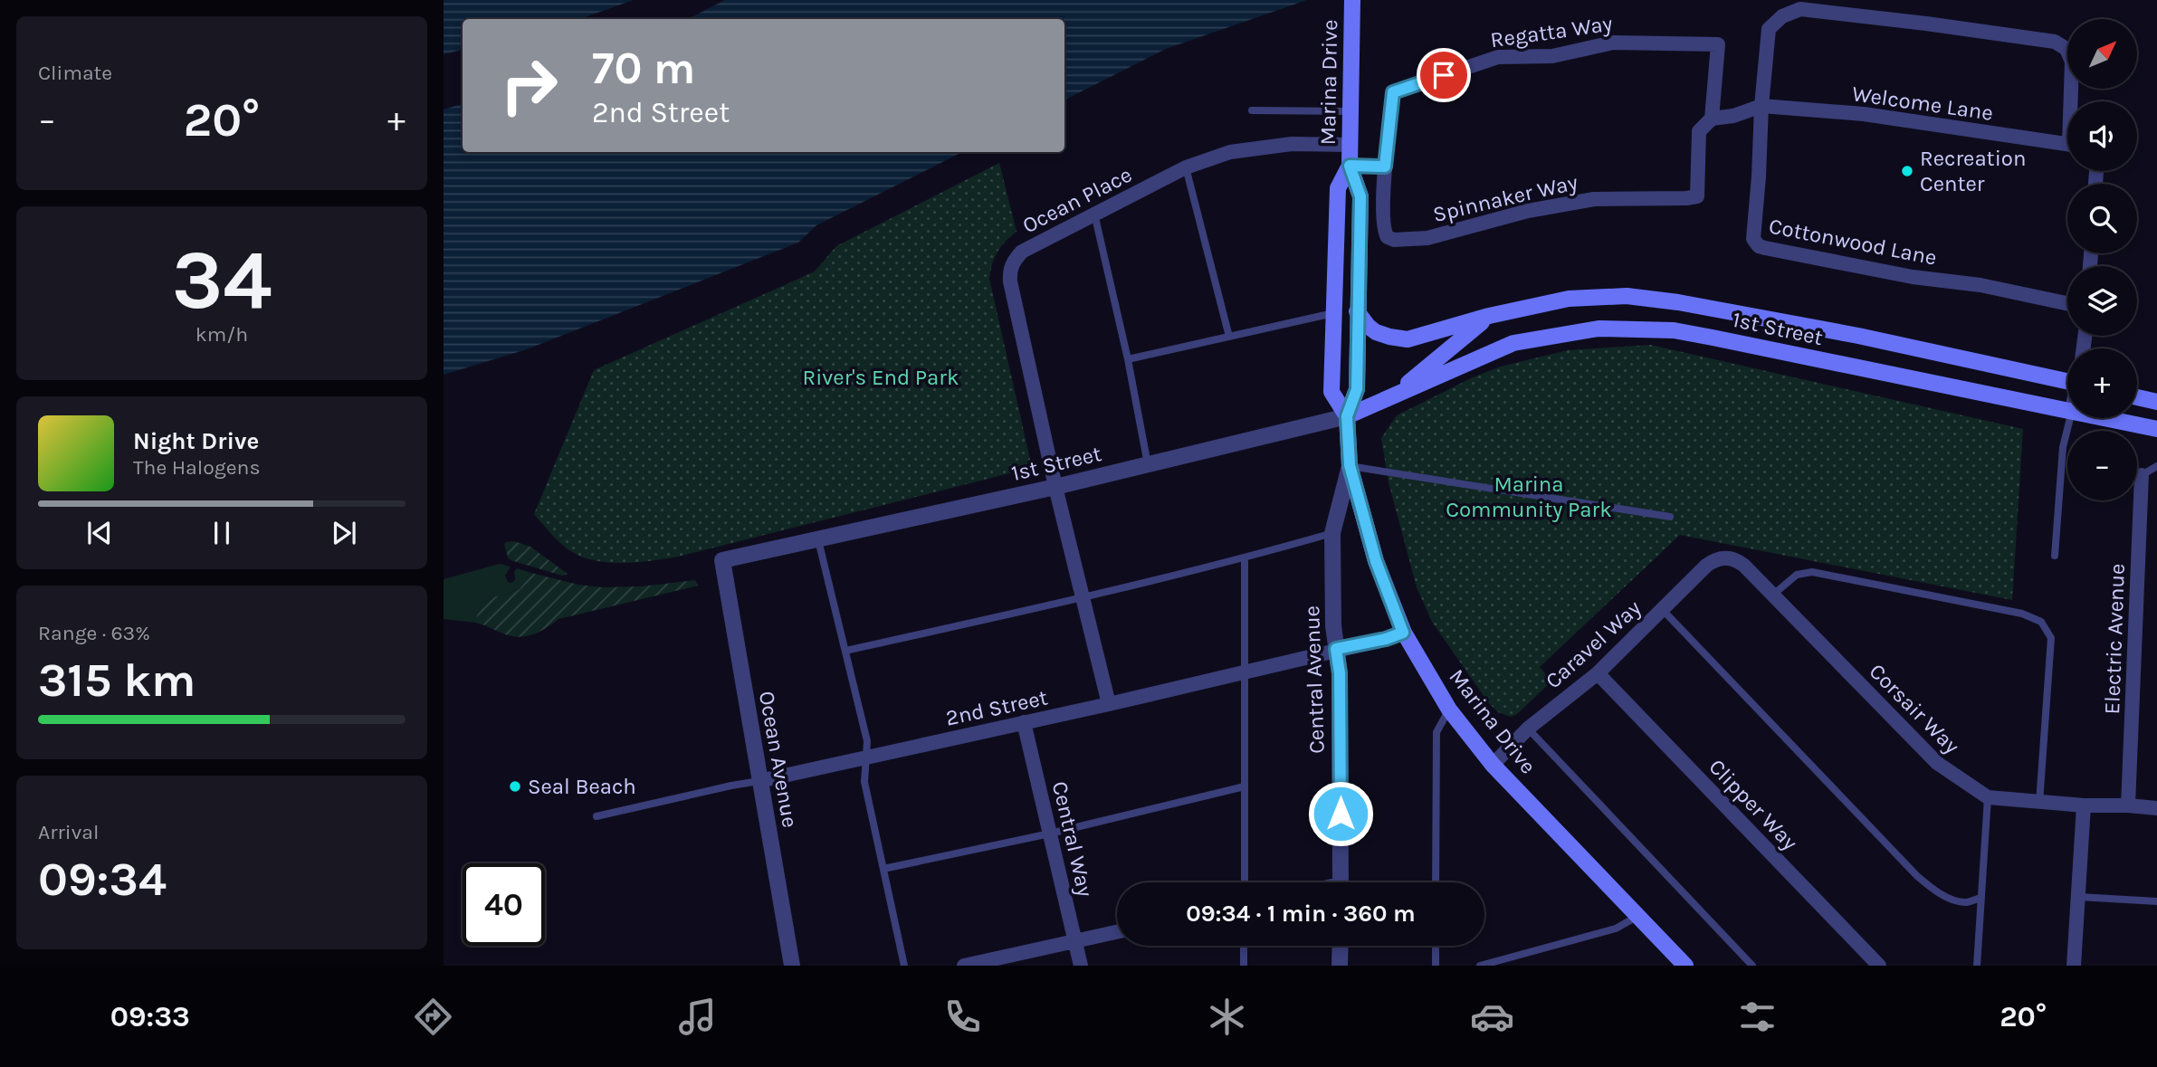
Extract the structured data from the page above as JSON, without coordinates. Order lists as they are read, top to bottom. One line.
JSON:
{"streets":{"main road":["Marina Drive","1st Street"],"street":["Regatta Way","Welcome Lane","Spinnaker Way","Ocean Place","Cottonwood Lane","Electric Avenue","Caravel Way","Central Avenue","2nd Street","Corsair Way","Ocean Avenue","Clipper Way","Central Way"]},"crossings":[["Regatta Way","Spinnaker Way"],["Marina Drive","Ocean Place"],["Marina Drive","1st Street"],["Marina Drive","Caravel Way"],["Marina Drive","Central Avenue"],["Marina Drive","2nd Street"],["Welcome Lane","Cottonwood Lane"],["Ocean Place","1st Street"],["1st Street","Ocean Avenue"],["Electric Avenue","Corsair Way"],["Caravel Way","Corsair Way"],["Caravel Way","Clipper Way"],["Central Avenue","2nd Street"],["2nd Street","Ocean Avenue"],["2nd Street","Central Way"]],"parks":["River's End Park","Marina Community Park"],"places":["Recreation Center","Seal Beach"],"north":"top right","page":{"tile":["Climate",["34","km/h"],["Range · 63%","315 km"],["Arrival","09:34"]],"map_buttons":["+","−"],"turn":["70 m","2nd Street"],"heat":["−","20°","+"],"song":["Night Drive","The Halogens"],"limit":"40","trip":"09:34 · 1 min · 360 m","tabs":["09:33","20°"]}}
